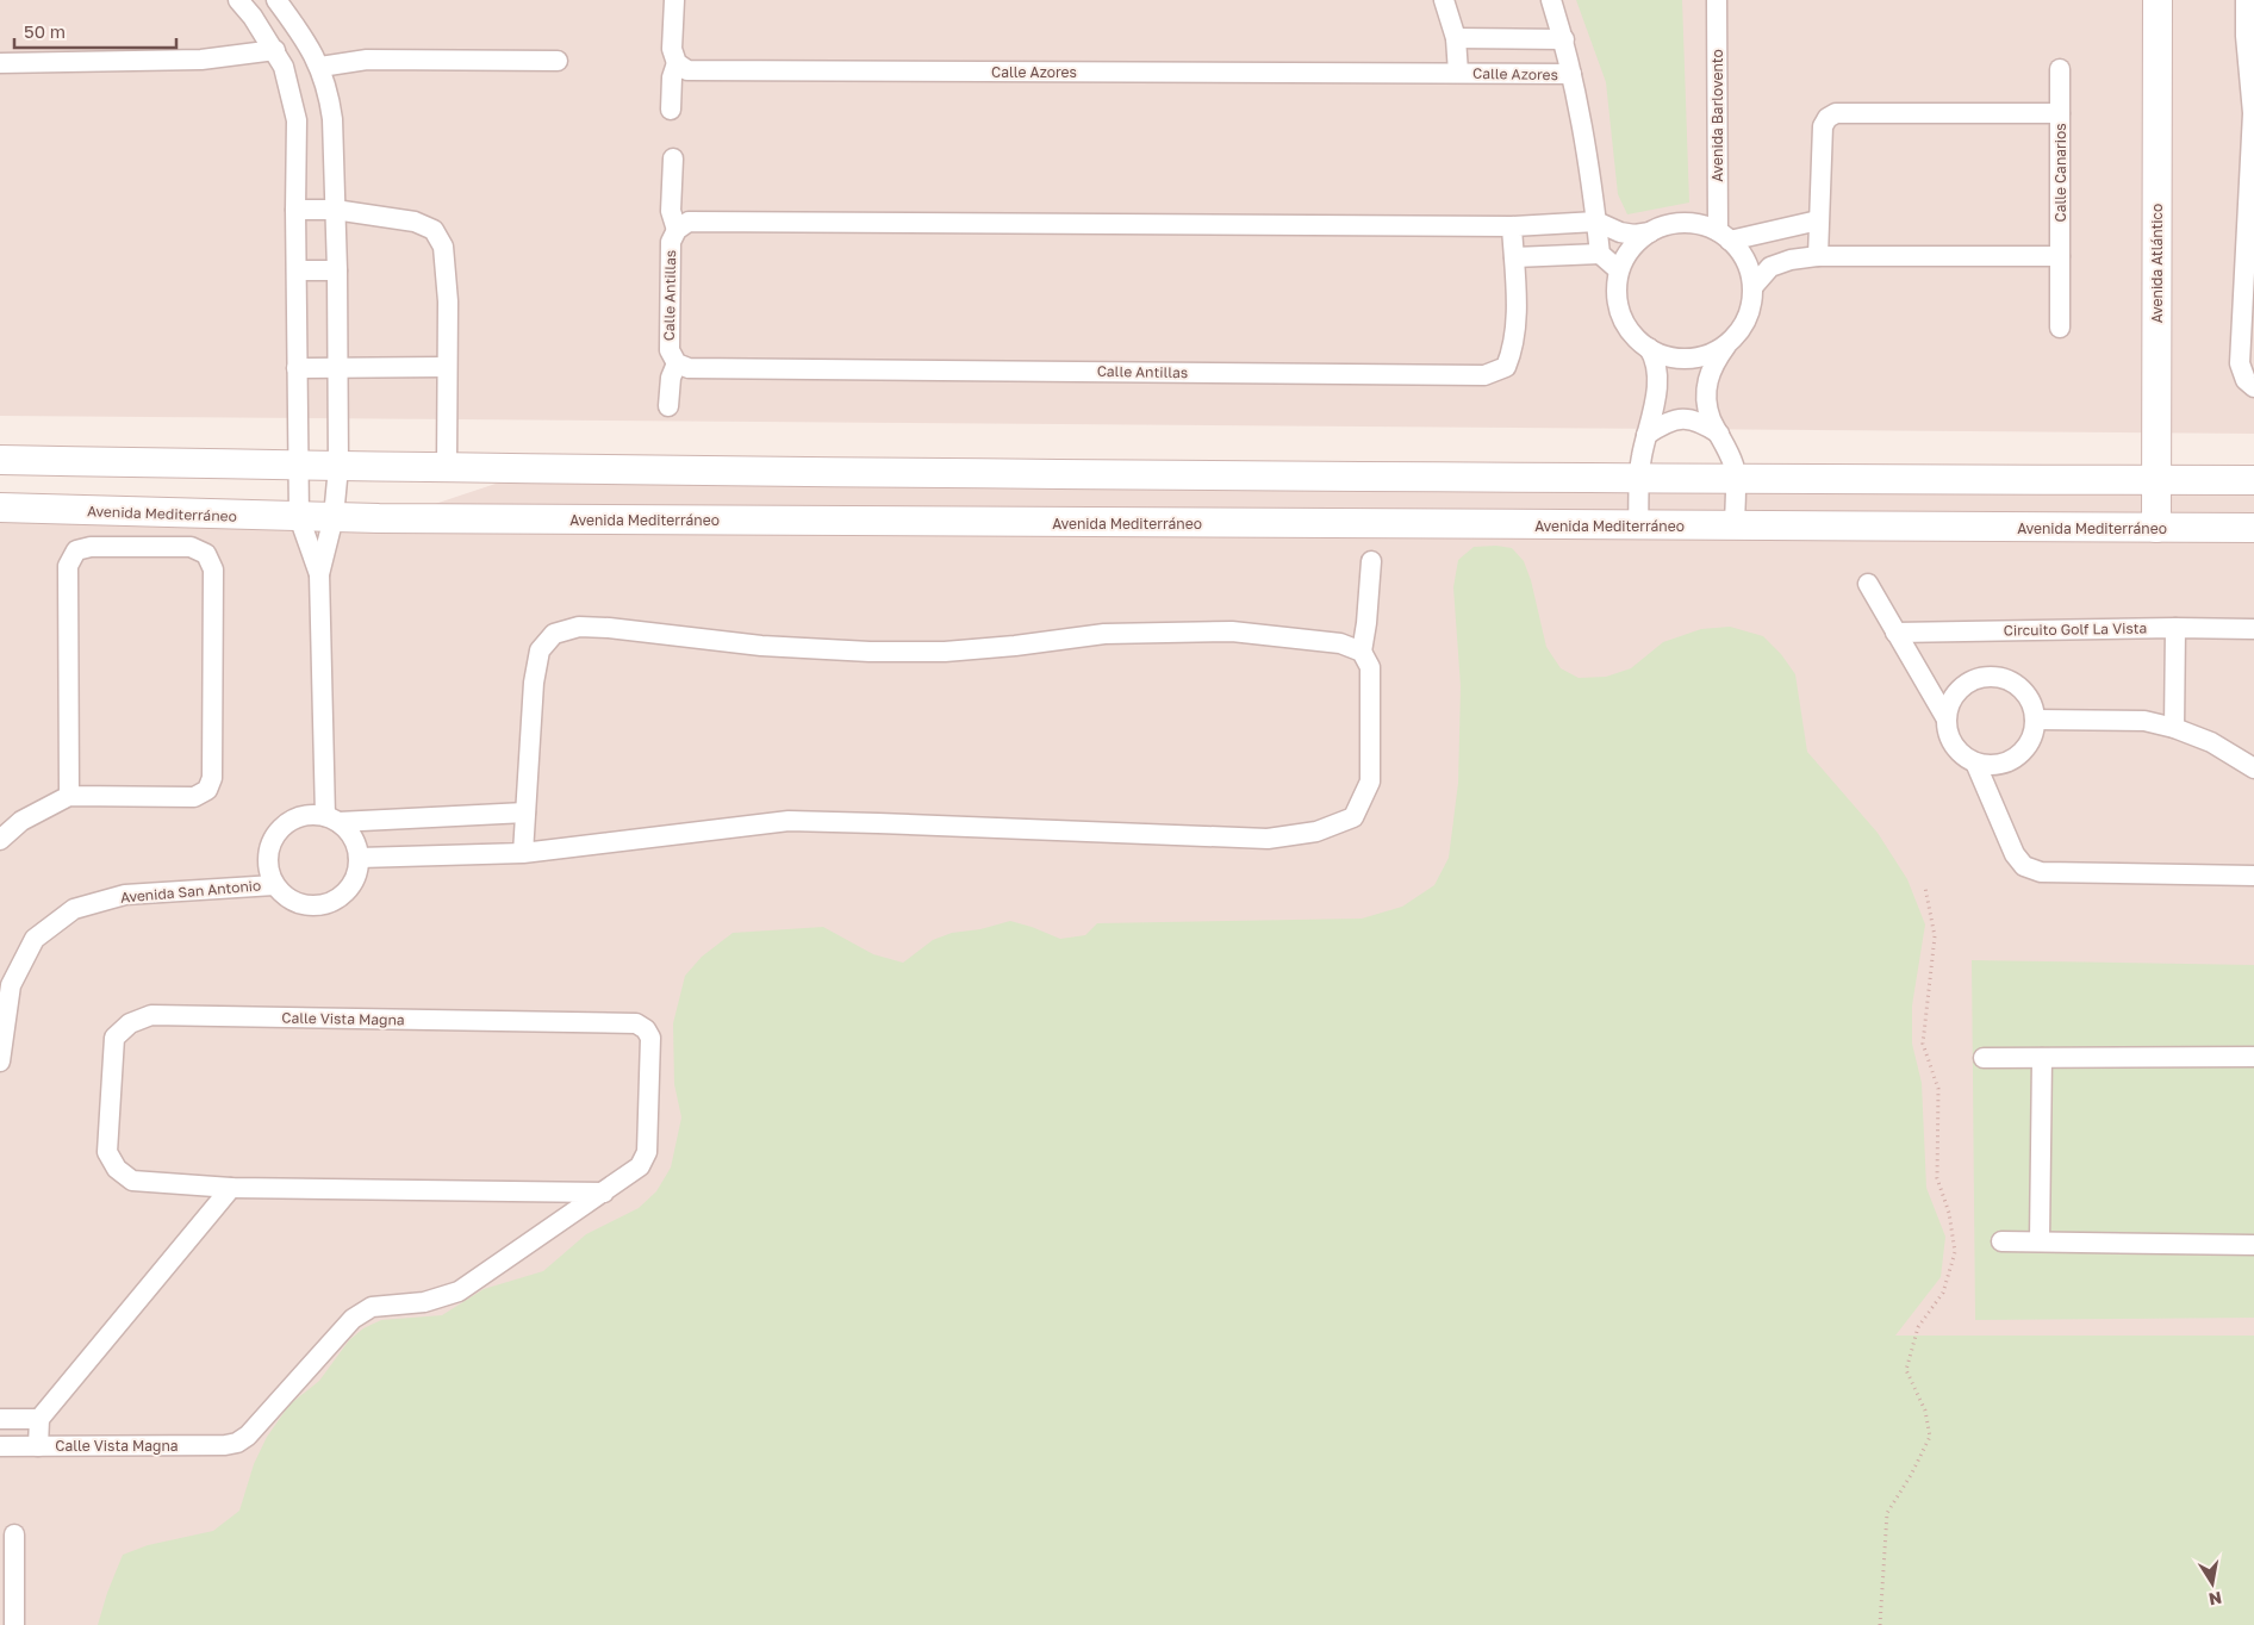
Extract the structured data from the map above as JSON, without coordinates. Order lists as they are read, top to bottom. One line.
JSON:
{"streets":{"street":["Calle Azores","Avenida Barlovento","Calle Canarios","Avenida Atlántico","Calle Antillas","Avenida Mediterráneo","Circuito Golf La Vista","Avenida San Antonio","Calle Vista Magna"]},"crossings":[["Avenida Atlántico","Avenida Mediterráneo"]],"scale_bar":"50 m","north":"bottom"}
